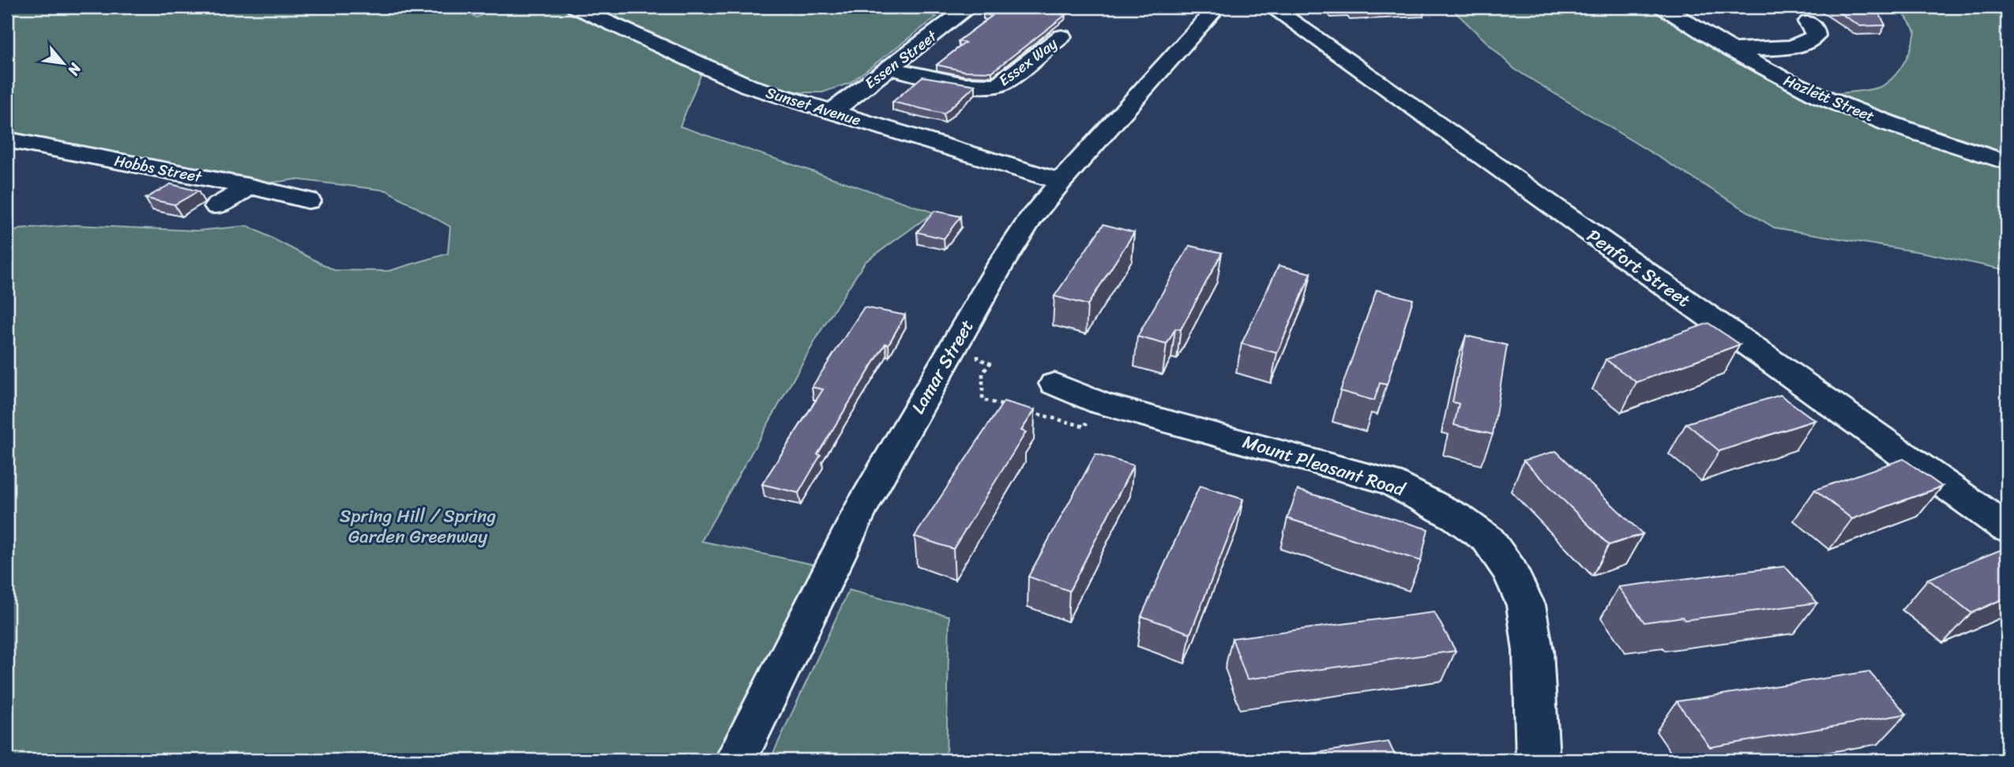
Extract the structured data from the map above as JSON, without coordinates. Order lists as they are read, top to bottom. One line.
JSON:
{"streets":{"street":["Essen Street","Essex Way","Hazlett Street","Sunset Avenue","Hobbs Street","Penfort Street","Lamar Street","Mount Pleasant Road"]},"crossings":[["Essen Street","Essex Way"],["Essen Street","Sunset Avenue"],["Sunset Avenue","Lamar Street"]],"parks":["Spring Hill / Spring Garden Greenway"],"north":"bottom right"}
